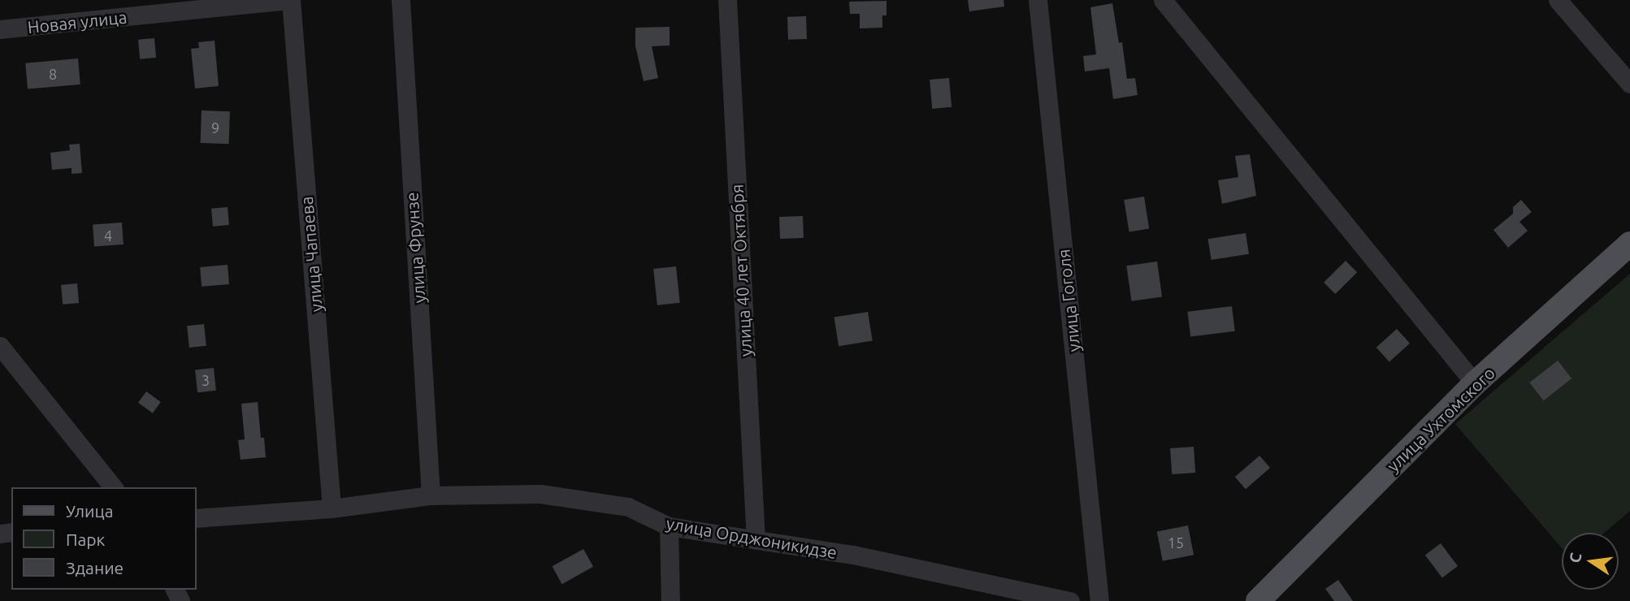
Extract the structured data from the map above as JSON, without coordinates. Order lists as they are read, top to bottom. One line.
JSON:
{"streets":{"main road":["улица Ухтомского"],"street":["Новая улица","улица Фрунзе","улица Чапаева","улица 40 лет Октября","улица Гоголя","улица Орджоникидзе"]},"crossings":[["Новая улица","улица Чапаева"],["улица Фрунзе","улица Орджоникидзе"],["улица Чапаева","улица Орджоникидзе"],["улица 40 лет Октября","улица Орджоникидзе"]],"house_numbers":["8","9","4","3","15"],"legend":["Улица","Парк","Здание"],"north":"left"}
